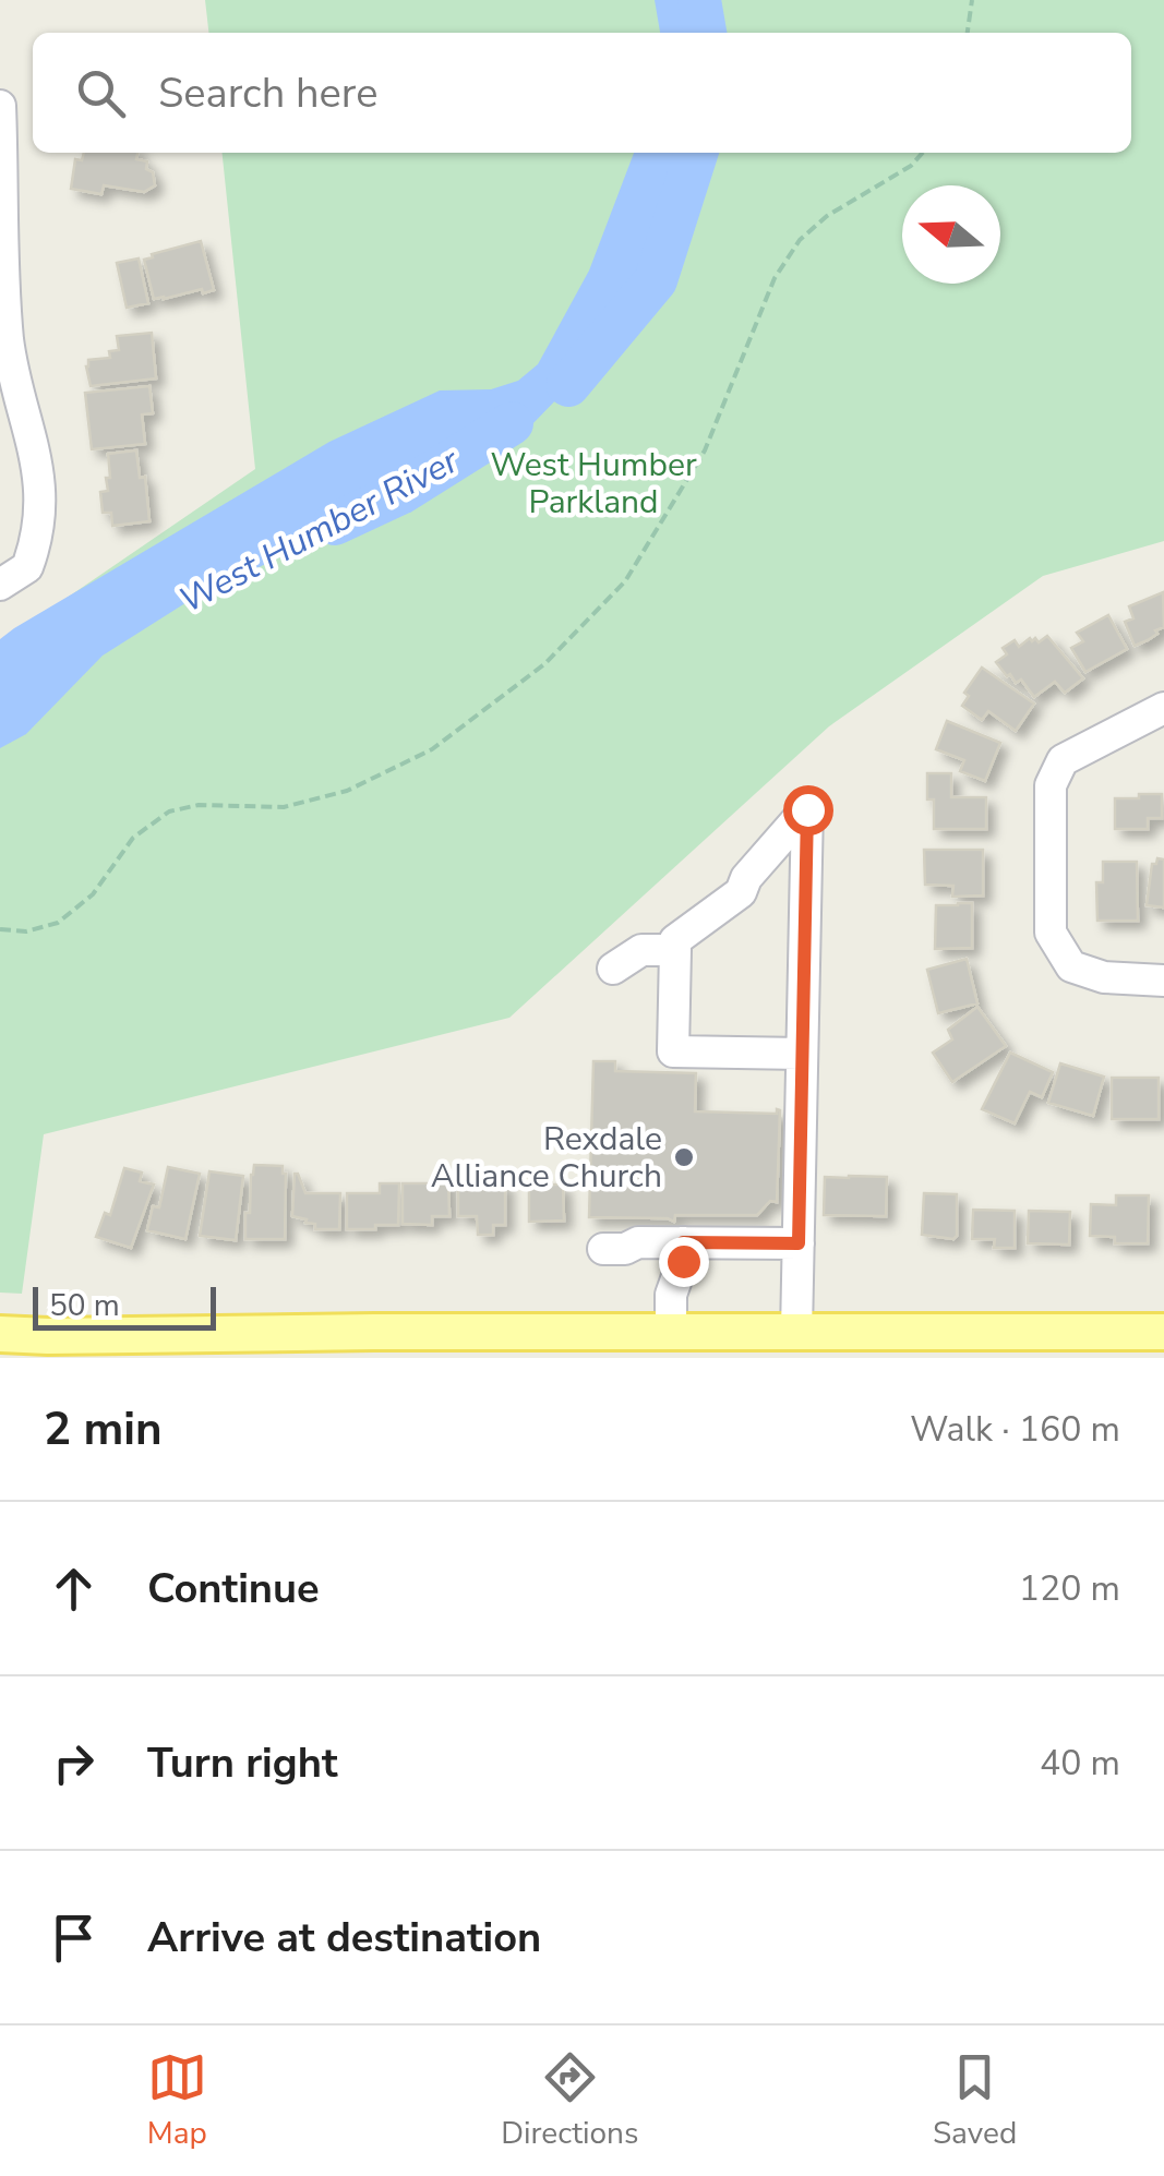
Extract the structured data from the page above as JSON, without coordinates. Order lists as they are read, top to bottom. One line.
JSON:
{"water":["West Humber River"],"parks":["West Humber Parkland"],"places":["Rexdale Alliance Church"],"scale_bar":"50 m","north":"left","page":{"search":"Search here","scale":"50 m","heading":["2 min","Walk · 160 m"],"list":[["Continue","120 m"],["Turn right","40 m"],"Arrive at destination"],"nav":["Map","Directions","Saved"]}}
